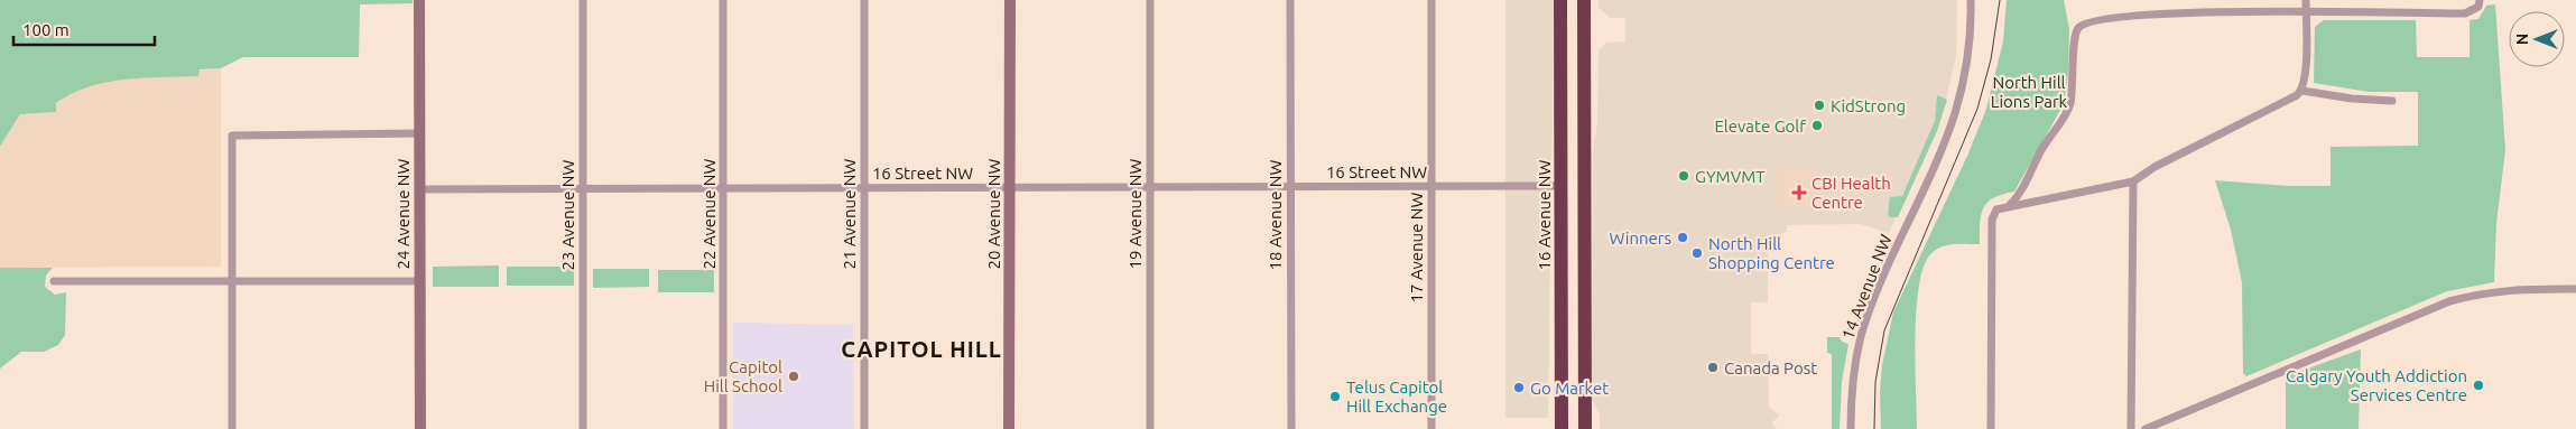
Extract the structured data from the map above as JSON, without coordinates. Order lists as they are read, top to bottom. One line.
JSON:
{"streets":{"highway":["16 Avenue NW"],"street":["16 Street NW","24 Avenue NW","22 Avenue NW","21 Avenue NW","20 Avenue NW","19 Avenue NW","23 Avenue NW","18 Avenue NW","17 Avenue NW","14 Avenue NW"]},"crossings":[["16 Street NW","24 Avenue NW"],["16 Street NW","22 Avenue NW"],["16 Street NW","21 Avenue NW"],["16 Street NW","20 Avenue NW"],["16 Street NW","19 Avenue NW"],["16 Street NW","23 Avenue NW"],["16 Street NW","18 Avenue NW"],["16 Street NW","16 Avenue NW"],["16 Street NW","17 Avenue NW"]],"districts":["CAPITOL HILL"],"parks":["North Hill Lions Park"],"places":{"other":["KidStrong","Elevate Golf","GYMVMT","Winners","North Hill Shopping Centre","Canada Post","Capitol Hill School","Calgary Youth Addiction Services Centre","Go Market","Telus Capitol Hill Exchange"],"health":["CBI Health Centre"]},"scale_bar":"100 m","north":"left"}
